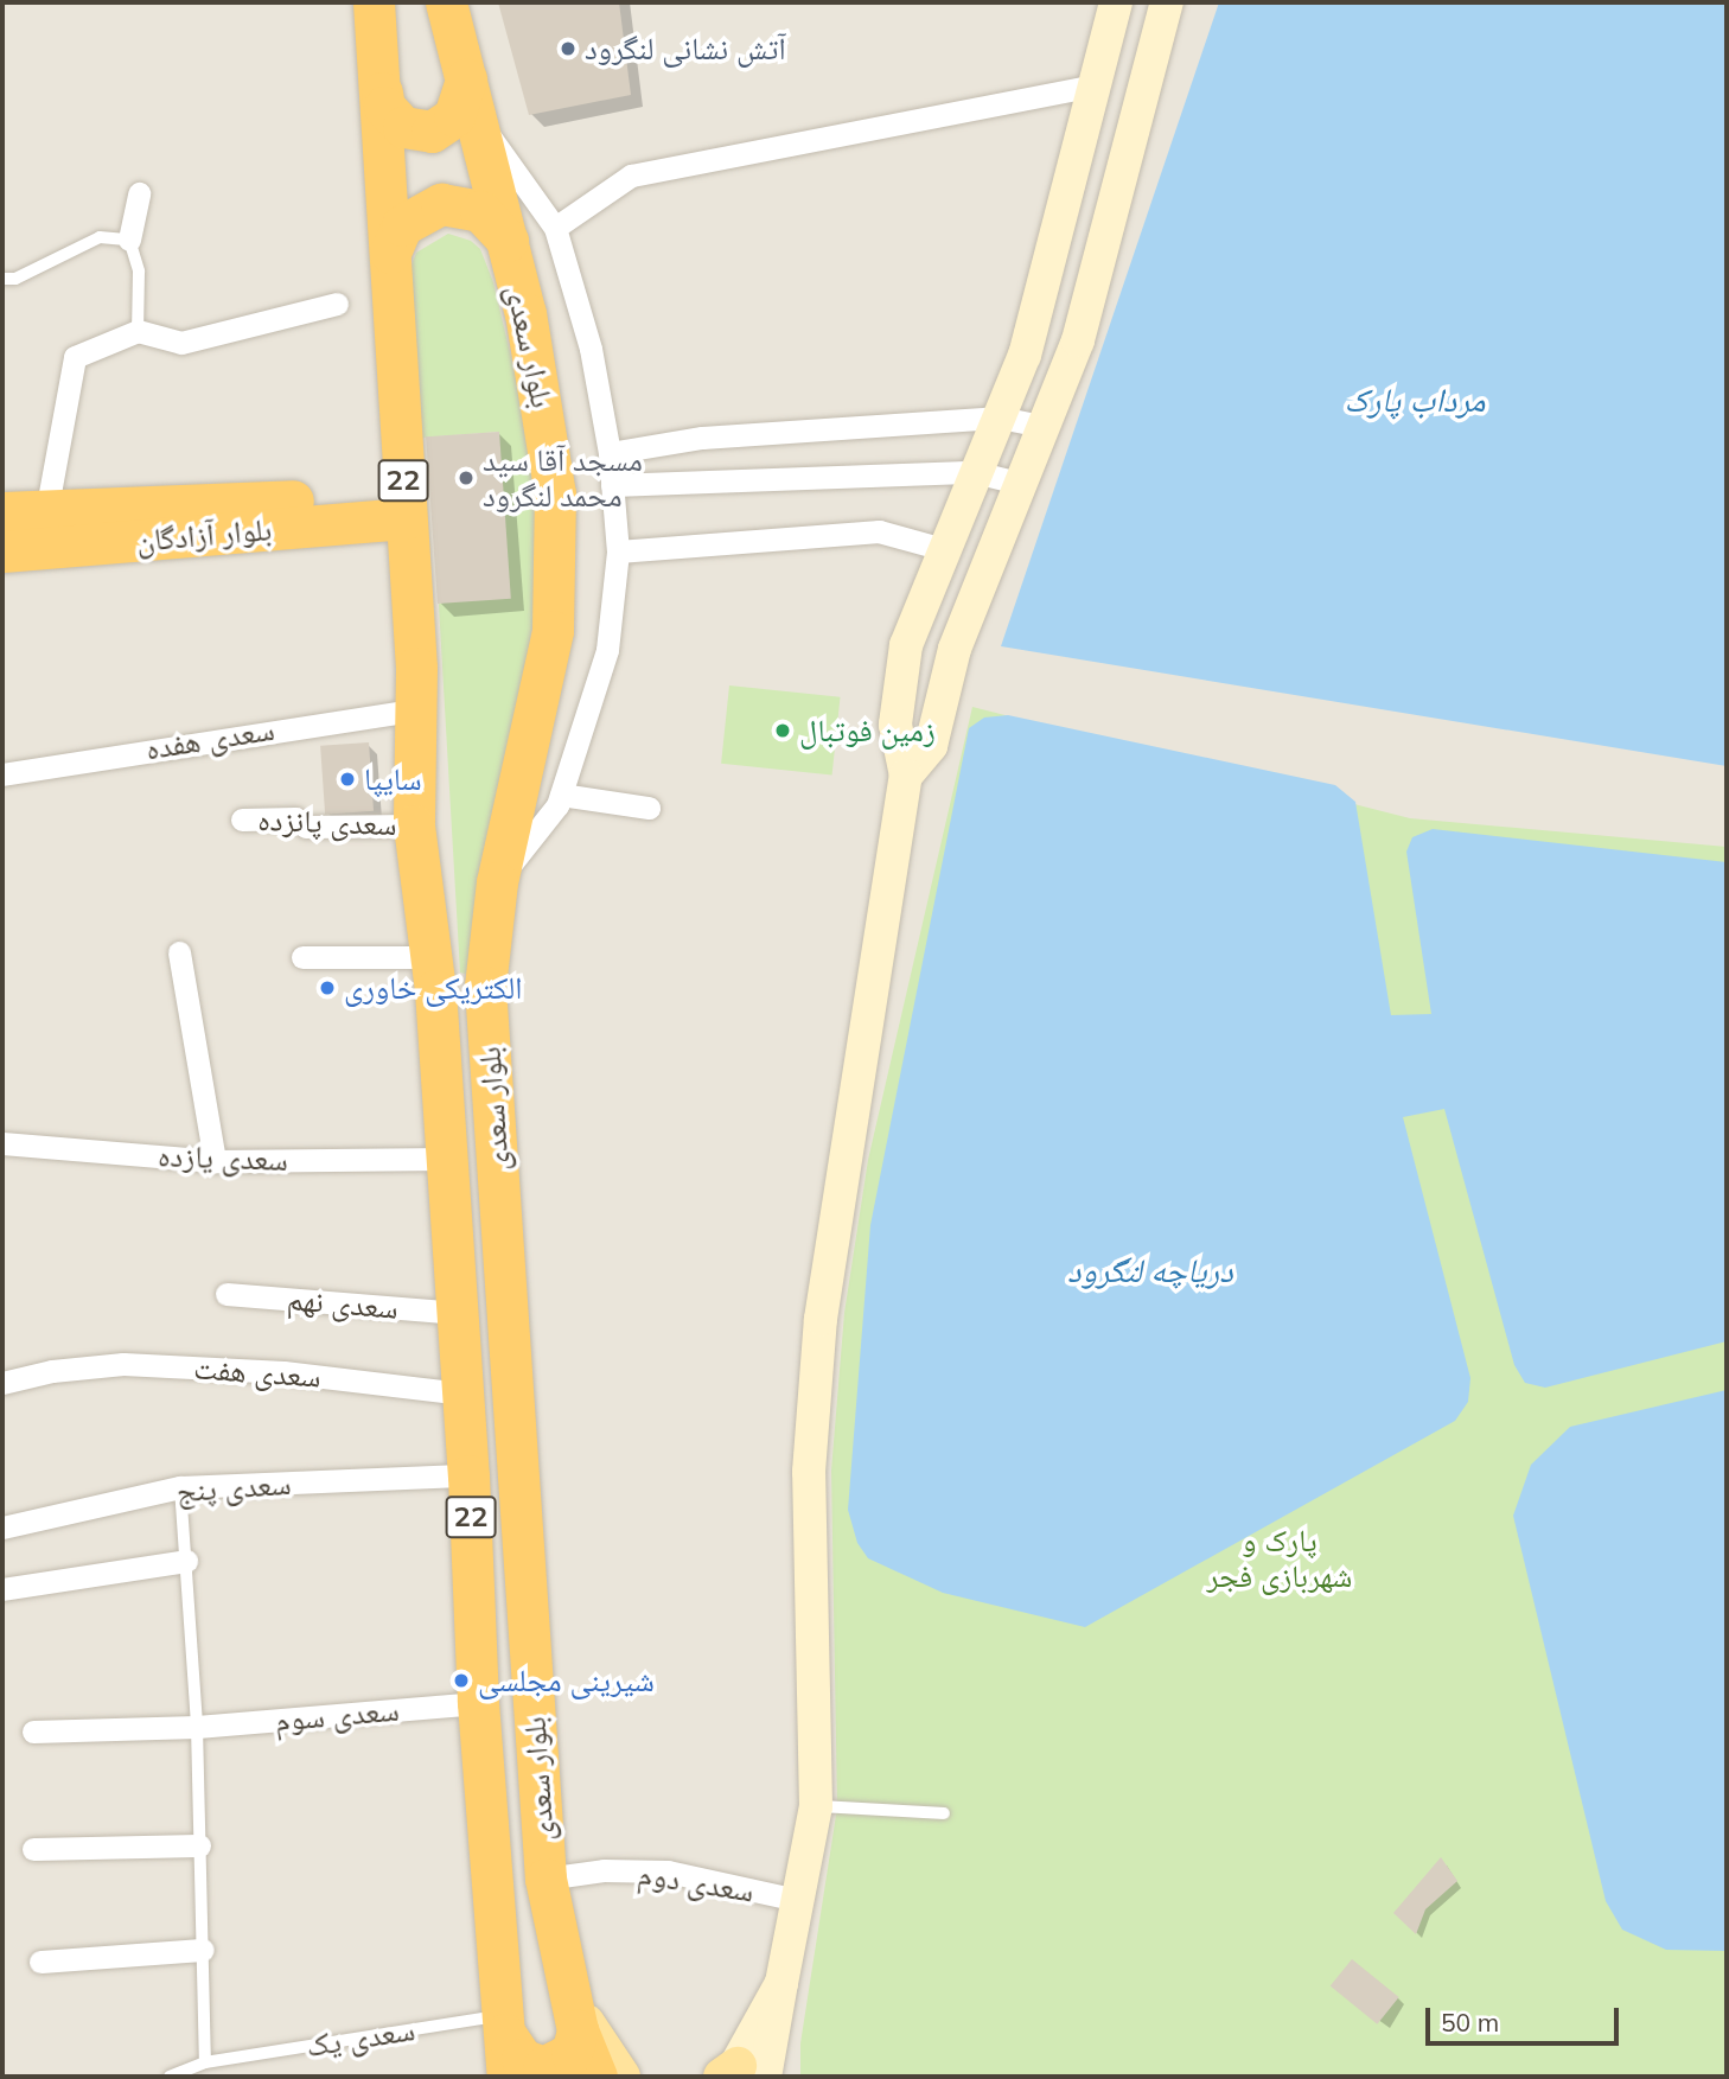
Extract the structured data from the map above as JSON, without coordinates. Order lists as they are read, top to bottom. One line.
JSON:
{"streets":{"highway":["بلوار سعدی","22","بلوار آزادگان"],"street":["سعدی هفده","سعدی پانزده","سعدی یازده","سعدی نهم","سعدی هفت","سعدی پنج","سعدی سوم","سعدی دوم"],"lane":["سعدی یک"]},"crossings":[["بلوار سعدی","بلوار آزادگان"],["بلوار سعدی","سعدی هفده"],["بلوار سعدی","سعدی پانزده"],["بلوار سعدی","سعدی یازده"],["بلوار سعدی","سعدی نهم"],["بلوار سعدی","سعدی هفت"],["بلوار سعدی","سعدی پنج"],["بلوار سعدی","سعدی سوم"],["بلوار سعدی","سعدی دوم"],["بلوار سعدی","سعدی یک"]],"water":["مرداب پارک","دریاچه لنگرود"],"parks":["پارک و شهربازی فجر"],"places":["آتش نشانی لنگرود","مسجد آقا سید محمد لنگرود","زمین فوتبال","سایپا","الکتریکی خاوری","شیرینی مجلسی"],"scale_bar":"50 m"}
